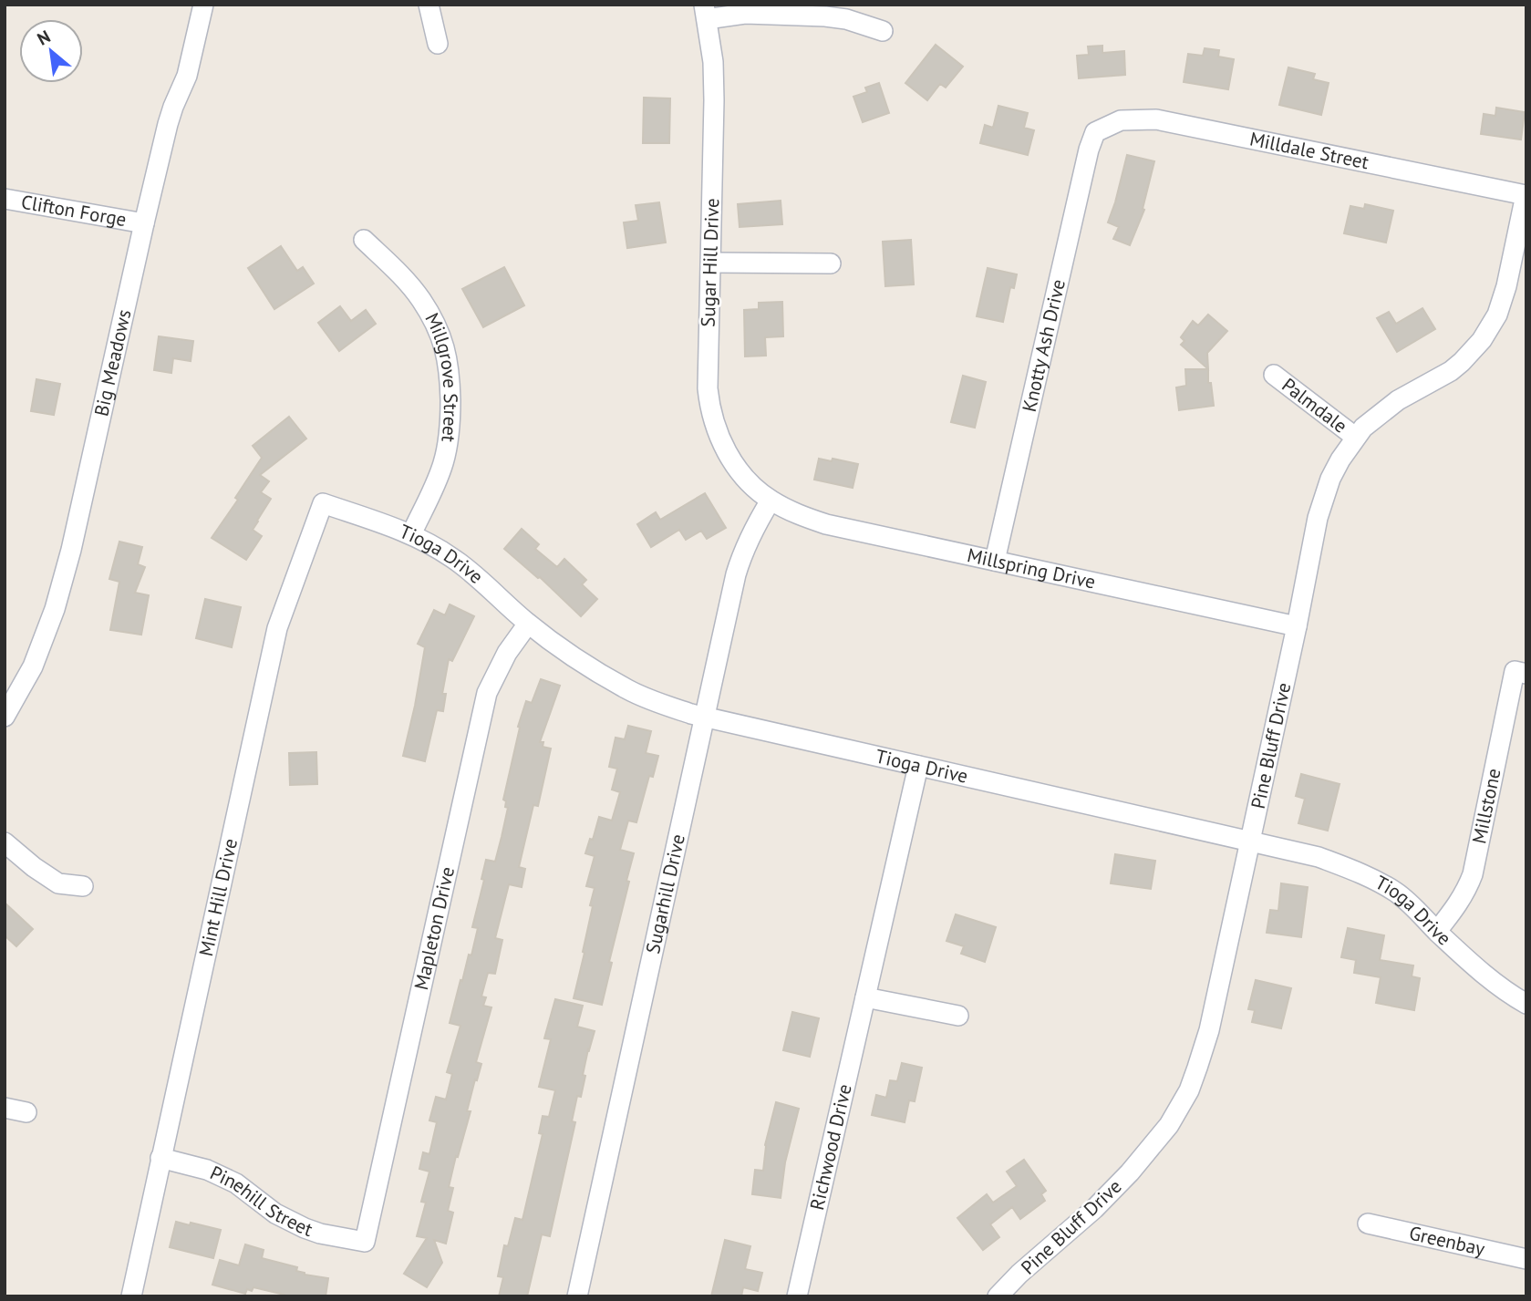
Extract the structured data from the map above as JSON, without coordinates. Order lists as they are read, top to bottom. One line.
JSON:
{"streets":{"street":["Milldale Street","Clifton Forge","Sugar Hill Drive","Knotty Ash Drive","Big Meadows","Millgrove Street","Palmdale","Tioga Drive","Millspring Drive","Pine Bluff Drive","Millstone","Sugarhill Drive","Mint Hill Drive","Mapleton Drive","Richwood Drive","Pinehill Street","Greenbay"]},"crossings":[["Milldale Street","Knotty Ash Drive"],["Milldale Street","Pine Bluff Drive"],["Clifton Forge","Big Meadows"],["Sugar Hill Drive","Millspring Drive"],["Sugar Hill Drive","Sugarhill Drive"],["Knotty Ash Drive","Millspring Drive"],["Millgrove Street","Tioga Drive"],["Palmdale","Pine Bluff Drive"],["Tioga Drive","Pine Bluff Drive"],["Tioga Drive","Millstone"],["Tioga Drive","Sugarhill Drive"],["Tioga Drive","Mint Hill Drive"],["Tioga Drive","Mapleton Drive"],["Tioga Drive","Richwood Drive"],["Millspring Drive","Pine Bluff Drive"],["Millspring Drive","Sugarhill Drive"],["Mint Hill Drive","Pinehill Street"],["Mapleton Drive","Pinehill Street"]],"north":"top left"}
